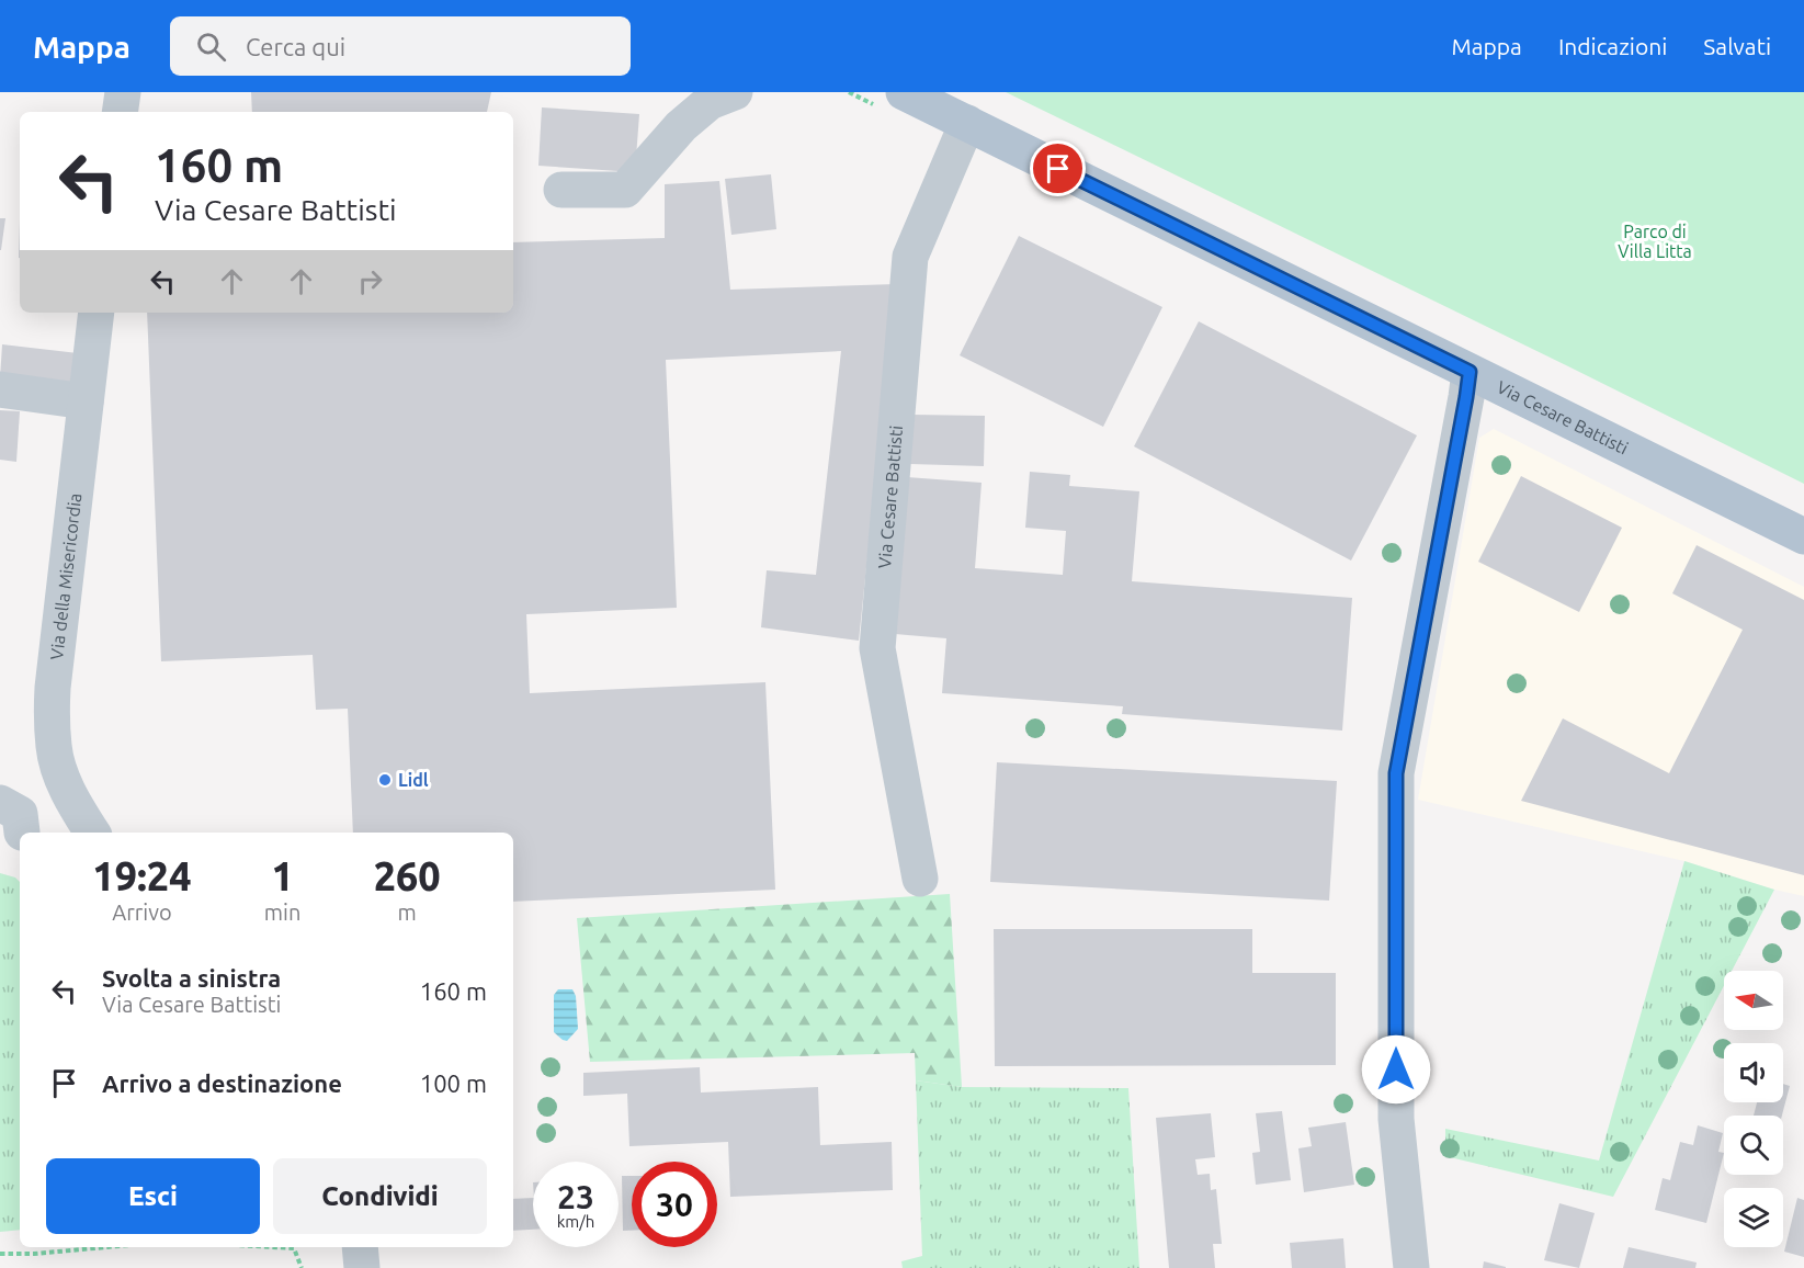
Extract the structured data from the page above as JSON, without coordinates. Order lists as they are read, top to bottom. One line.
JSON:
{"streets":{"main road":["Via Cesare Battisti"],"street":["Via della Misericordia"]},"parks":["Parco di Villa Litta"],"places":["Lidl"],"north":"left","page":{"header":"Mappa","search":"Cerca qui","nav":["Mappa","Indicazioni","Salvati"],"turn":["160 m","Via Cesare Battisti"],"eta":["19:24","Arrivo","1","min","260","m"],"list":[{"name":"Svolta a sinistra","note":"Via Cesare Battisti","value":"160 m"},{"name":"Arrivo a destinazione","value":"100 m"}],"buttons":["Esci","Condividi"],"speed":"23 km/h","limit":"30"}}
